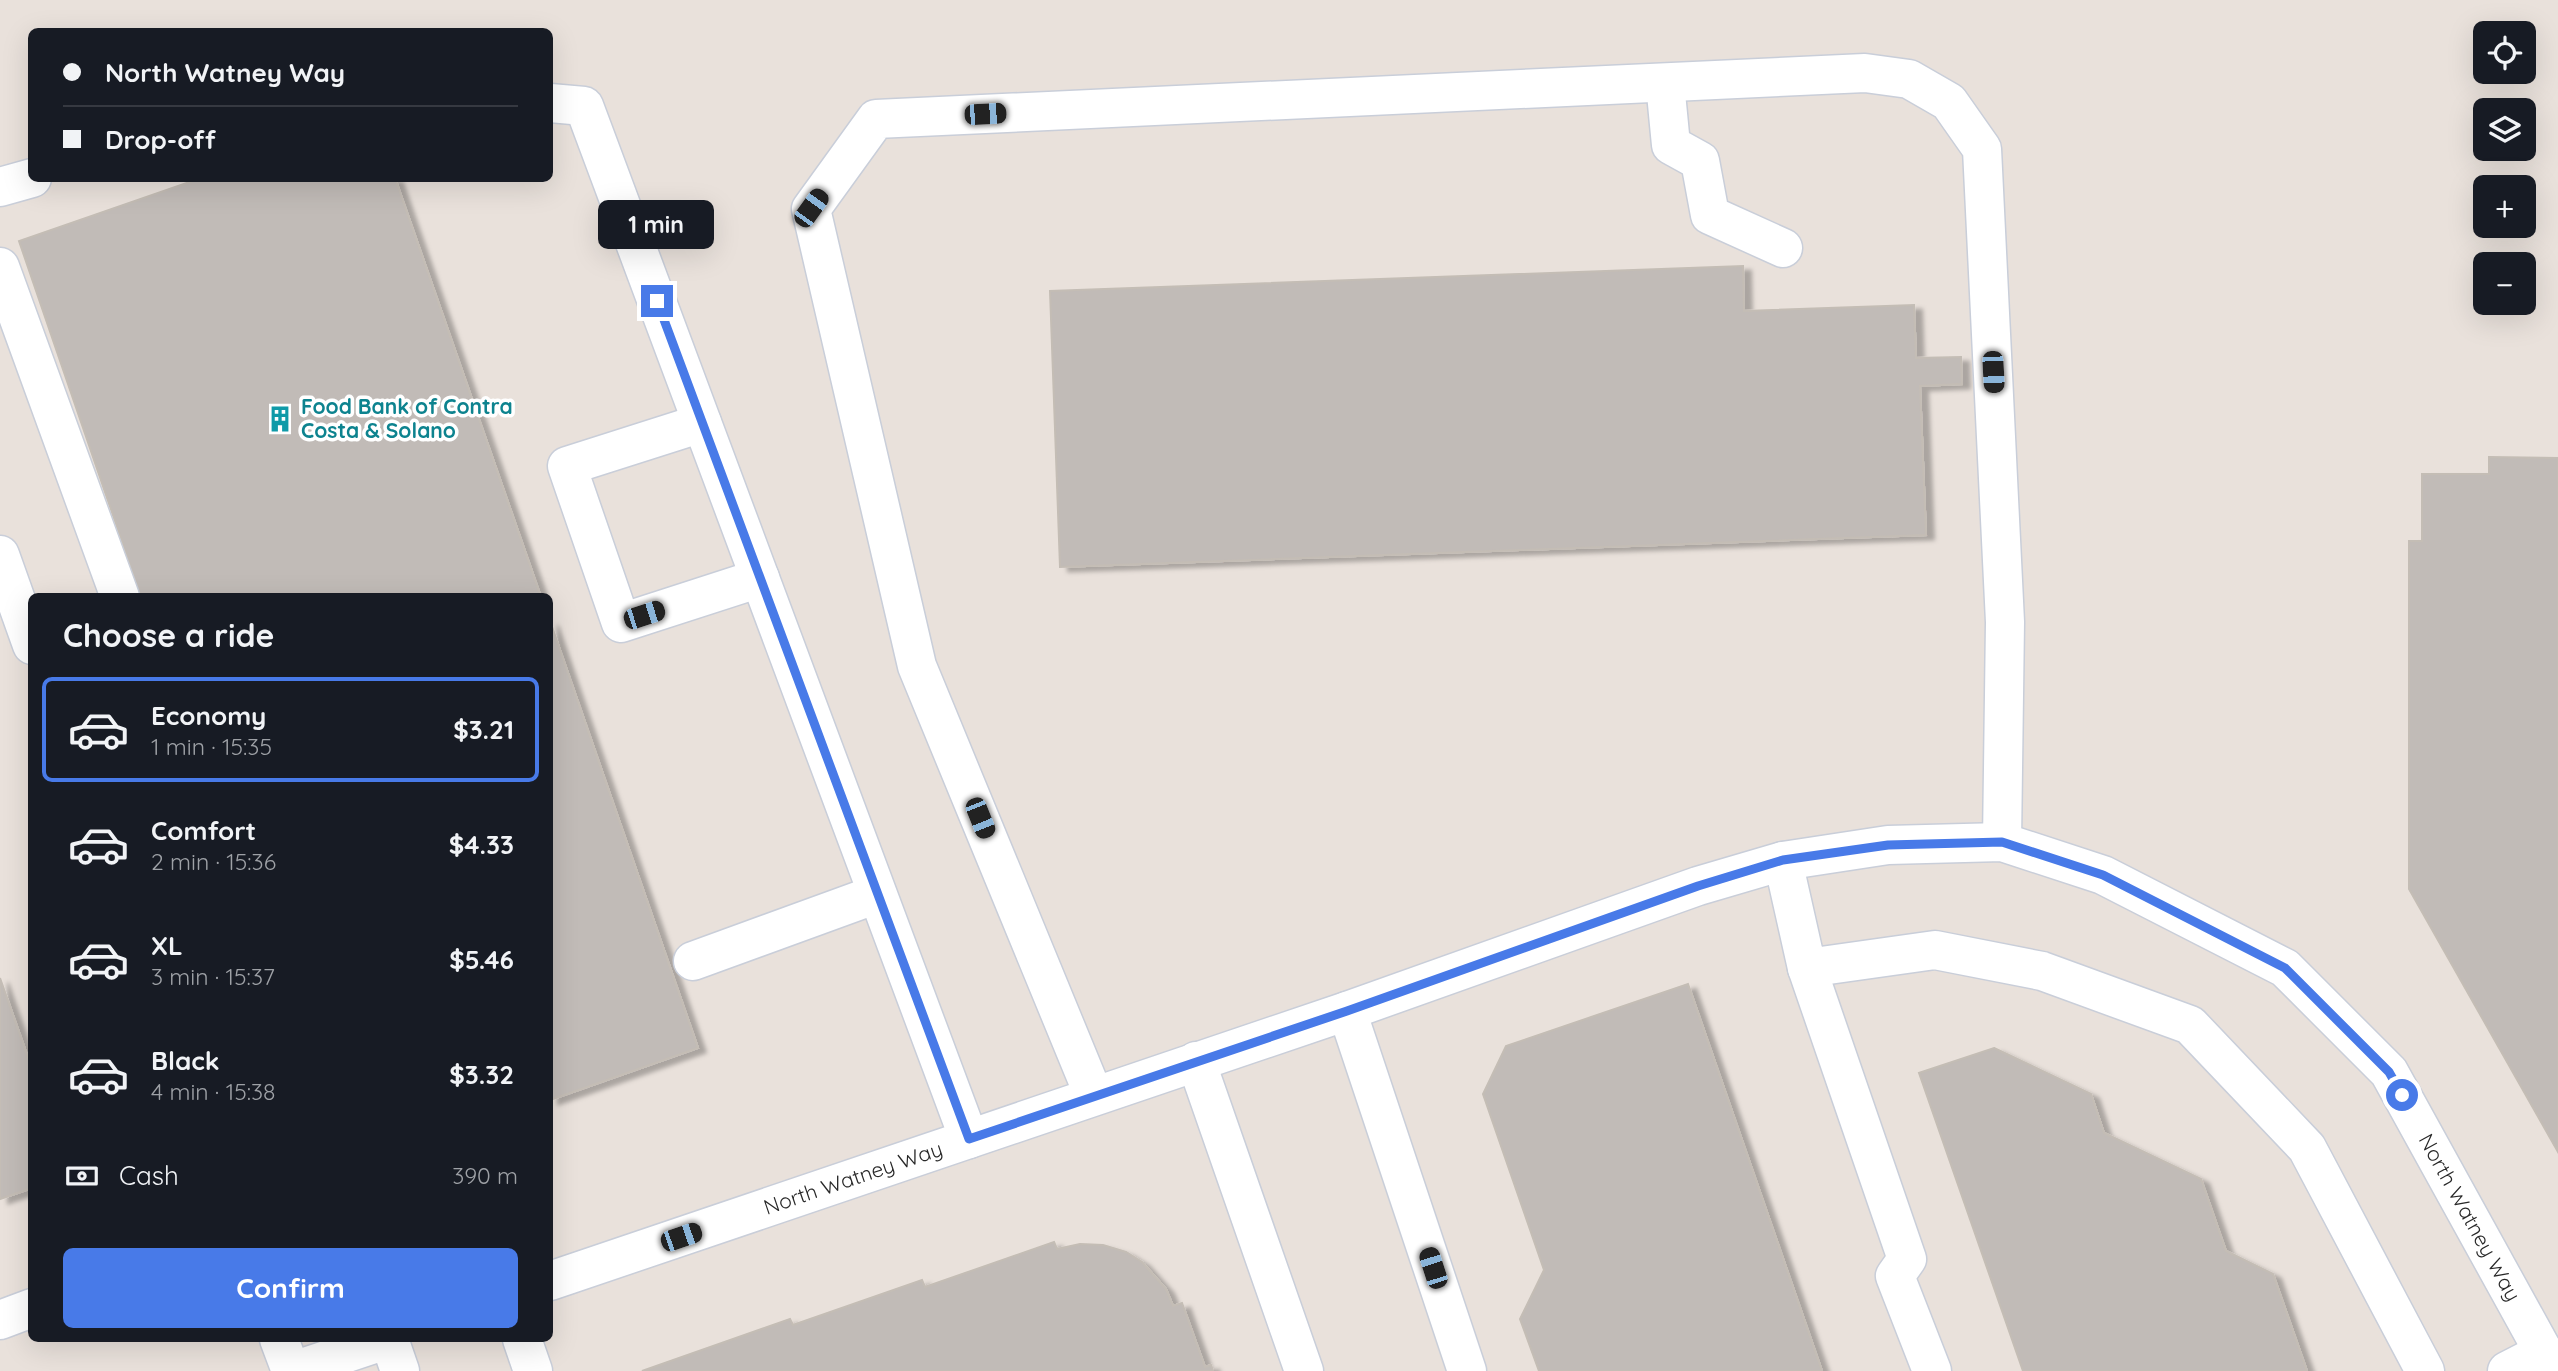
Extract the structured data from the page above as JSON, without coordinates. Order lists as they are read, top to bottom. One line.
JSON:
{"streets":{"street":["North Watney Way"]},"places":{"building":["Food Bank of Contra Costa & Solano"]},"page":{"map_buttons":["+","−"],"banner":["North Watney Way","Drop-off"],"bubble":"1 min","heading":"Choose a ride","list":[{"name":"Economy","note":"1 min · 15:35","value":"$3.21"},{"name":"Comfort","note":"2 min · 15:36","value":"$4.33"},{"name":"XL","note":"3 min · 15:37","value":"$5.46"},{"name":"Black","note":"4 min · 15:38","value":"$3.32"}],"pay":["Cash","390 m"],"buttons":"Confirm"}}
